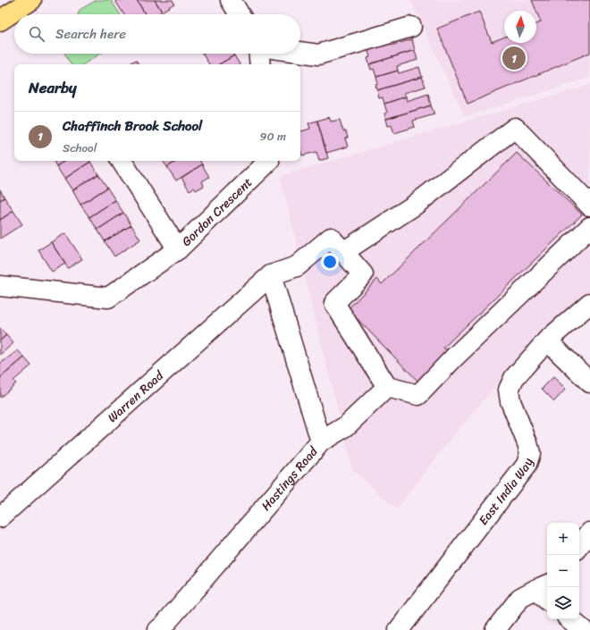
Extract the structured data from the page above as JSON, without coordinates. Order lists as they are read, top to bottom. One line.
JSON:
{"streets":{"street":["Gordon Crescent","Warren Road","Hastings Road","East India Way"]},"crossings":[["Warren Road","Hastings Road"]],"north":"top","page":{"search":"Search here","pins":"1","heading":"Nearby","list":[{"mark":"1","name":"Chaffinch Brook School","note":"School","value":"90 m"}],"map_buttons":["+","−"]}}
